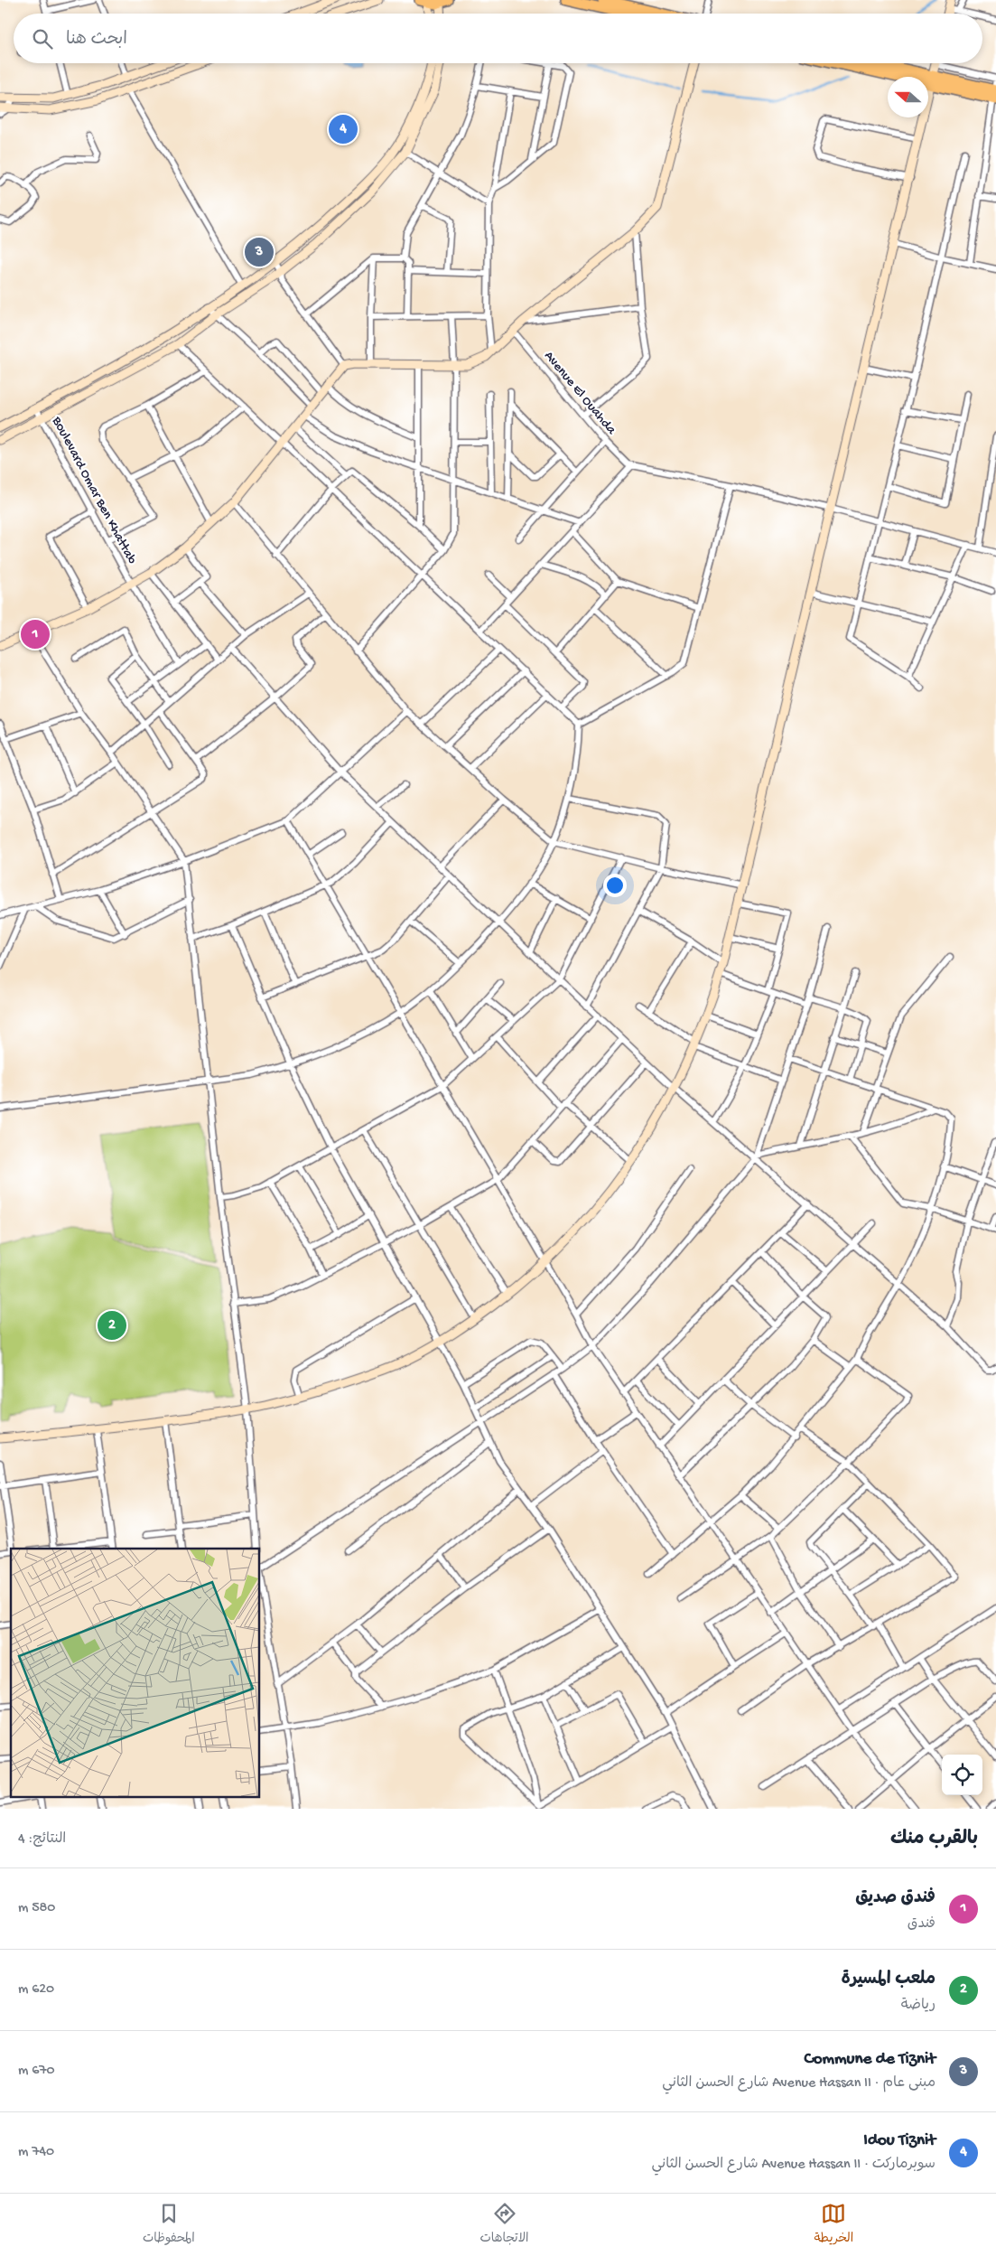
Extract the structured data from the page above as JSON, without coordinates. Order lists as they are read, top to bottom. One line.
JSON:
{"streets":{"street":["Avenue El Ouahda","Boulevard Omar Ben Khattab"]},"north":"left","page":{"search":"ابحث هنا","pins":["4","3","1","2"],"heading":["بالقرب منك","النتائج: 4"],"list":[{"mark":"1","name":"فندق صديق","note":"فندق","value":"580 m"},{"mark":"2","name":"ملعب المسيرة","note":"رياضة","value":"620 m"},{"mark":"3","name":"Commune de Tiznit","note":"مبنى عام · Avenue Hassan II شارع الحسن الثاني","value":"670 m"},{"mark":"4","name":"Idou Tiznit","note":"سوبرماركت · Avenue Hassan II شارع الحسن الثاني","value":"740 m"}],"nav":["الخريطة","الاتجاهات","المحفوظات"]}}
